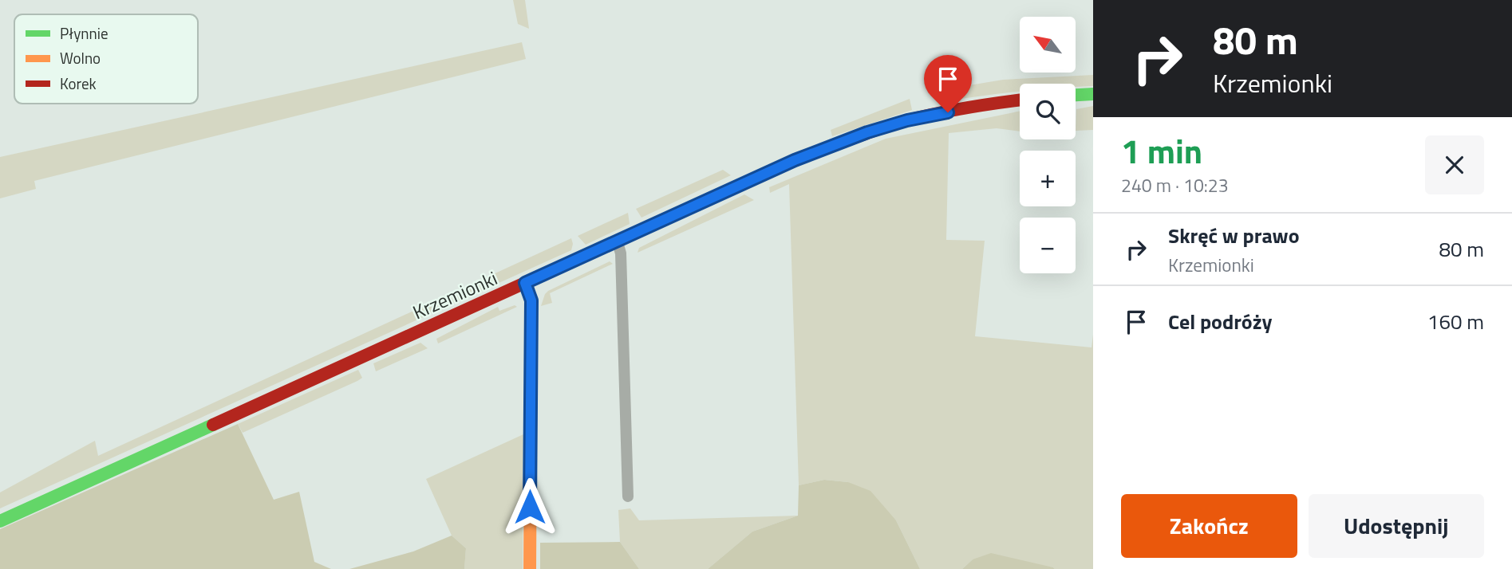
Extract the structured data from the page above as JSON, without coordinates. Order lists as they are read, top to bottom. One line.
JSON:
{"streets":{"street":["Krzemionki"]},"legend":["Płynnie","Wolno","Korek"],"north":"top left","page":{"turn":["80 m","Krzemionki"],"map_buttons":["+","−"],"heading":["1 min","240 m · 10:23"],"list":[{"name":"Skręć w prawo","note":"Krzemionki","value":"80 m"},{"name":"Cel podróży","value":"160 m"}],"buttons":["Zakończ","Udostępnij"]}}
